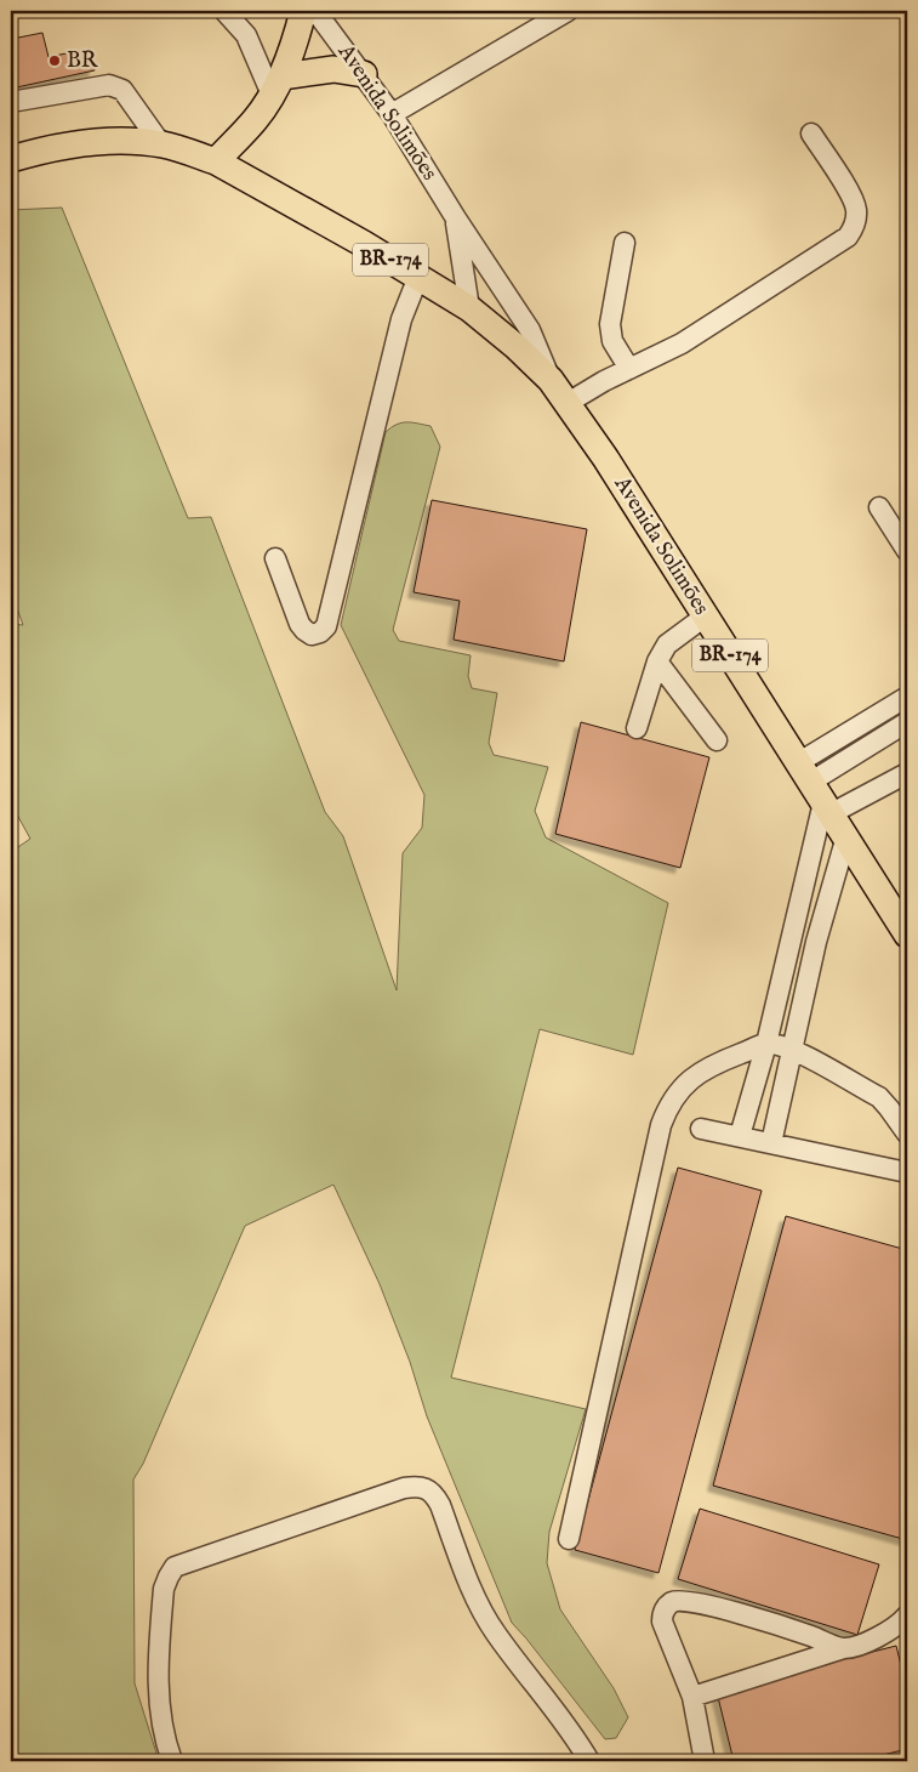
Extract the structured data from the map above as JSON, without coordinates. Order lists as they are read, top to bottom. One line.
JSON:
{"streets":{"main road":["Avenida Solimões","BR-174"]},"crossings":[["Avenida Solimões","BR-174"]],"places":["BR"]}
